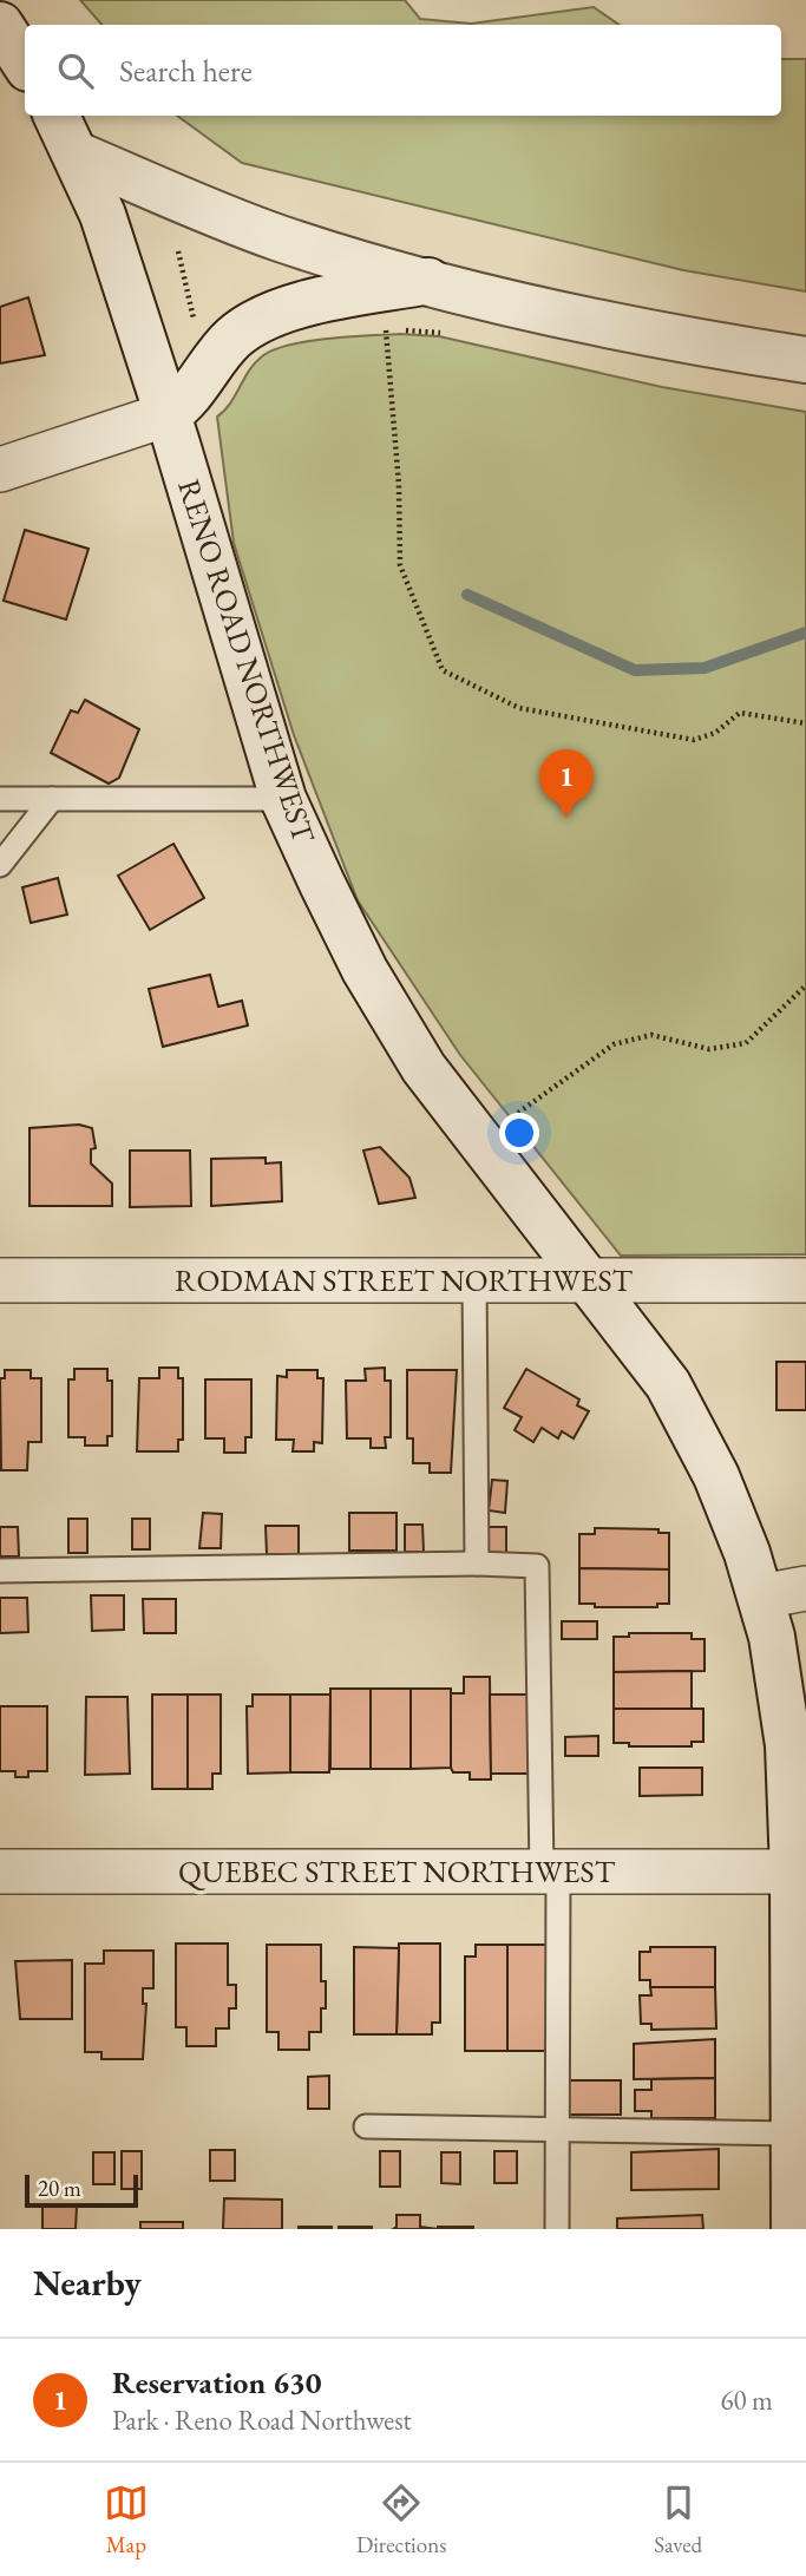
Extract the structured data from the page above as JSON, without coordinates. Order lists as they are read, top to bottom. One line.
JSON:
{"streets":{"main road":["RENO ROAD NORTHWEST"],"street":["RODMAN STREET NORTHWEST","QUEBEC STREET NORTHWEST"]},"crossings":[["RENO ROAD NORTHWEST","RODMAN STREET NORTHWEST"],["RENO ROAD NORTHWEST","QUEBEC STREET NORTHWEST"]],"scale_bar":"20 m","page":{"search":"Search here","pins":"1","scale":"20 m","heading":"Nearby","list":[{"mark":"1","name":"Reservation 630","note":"Park · Reno Road Northwest","value":"60 m"}],"nav":["Map","Directions","Saved"]}}
